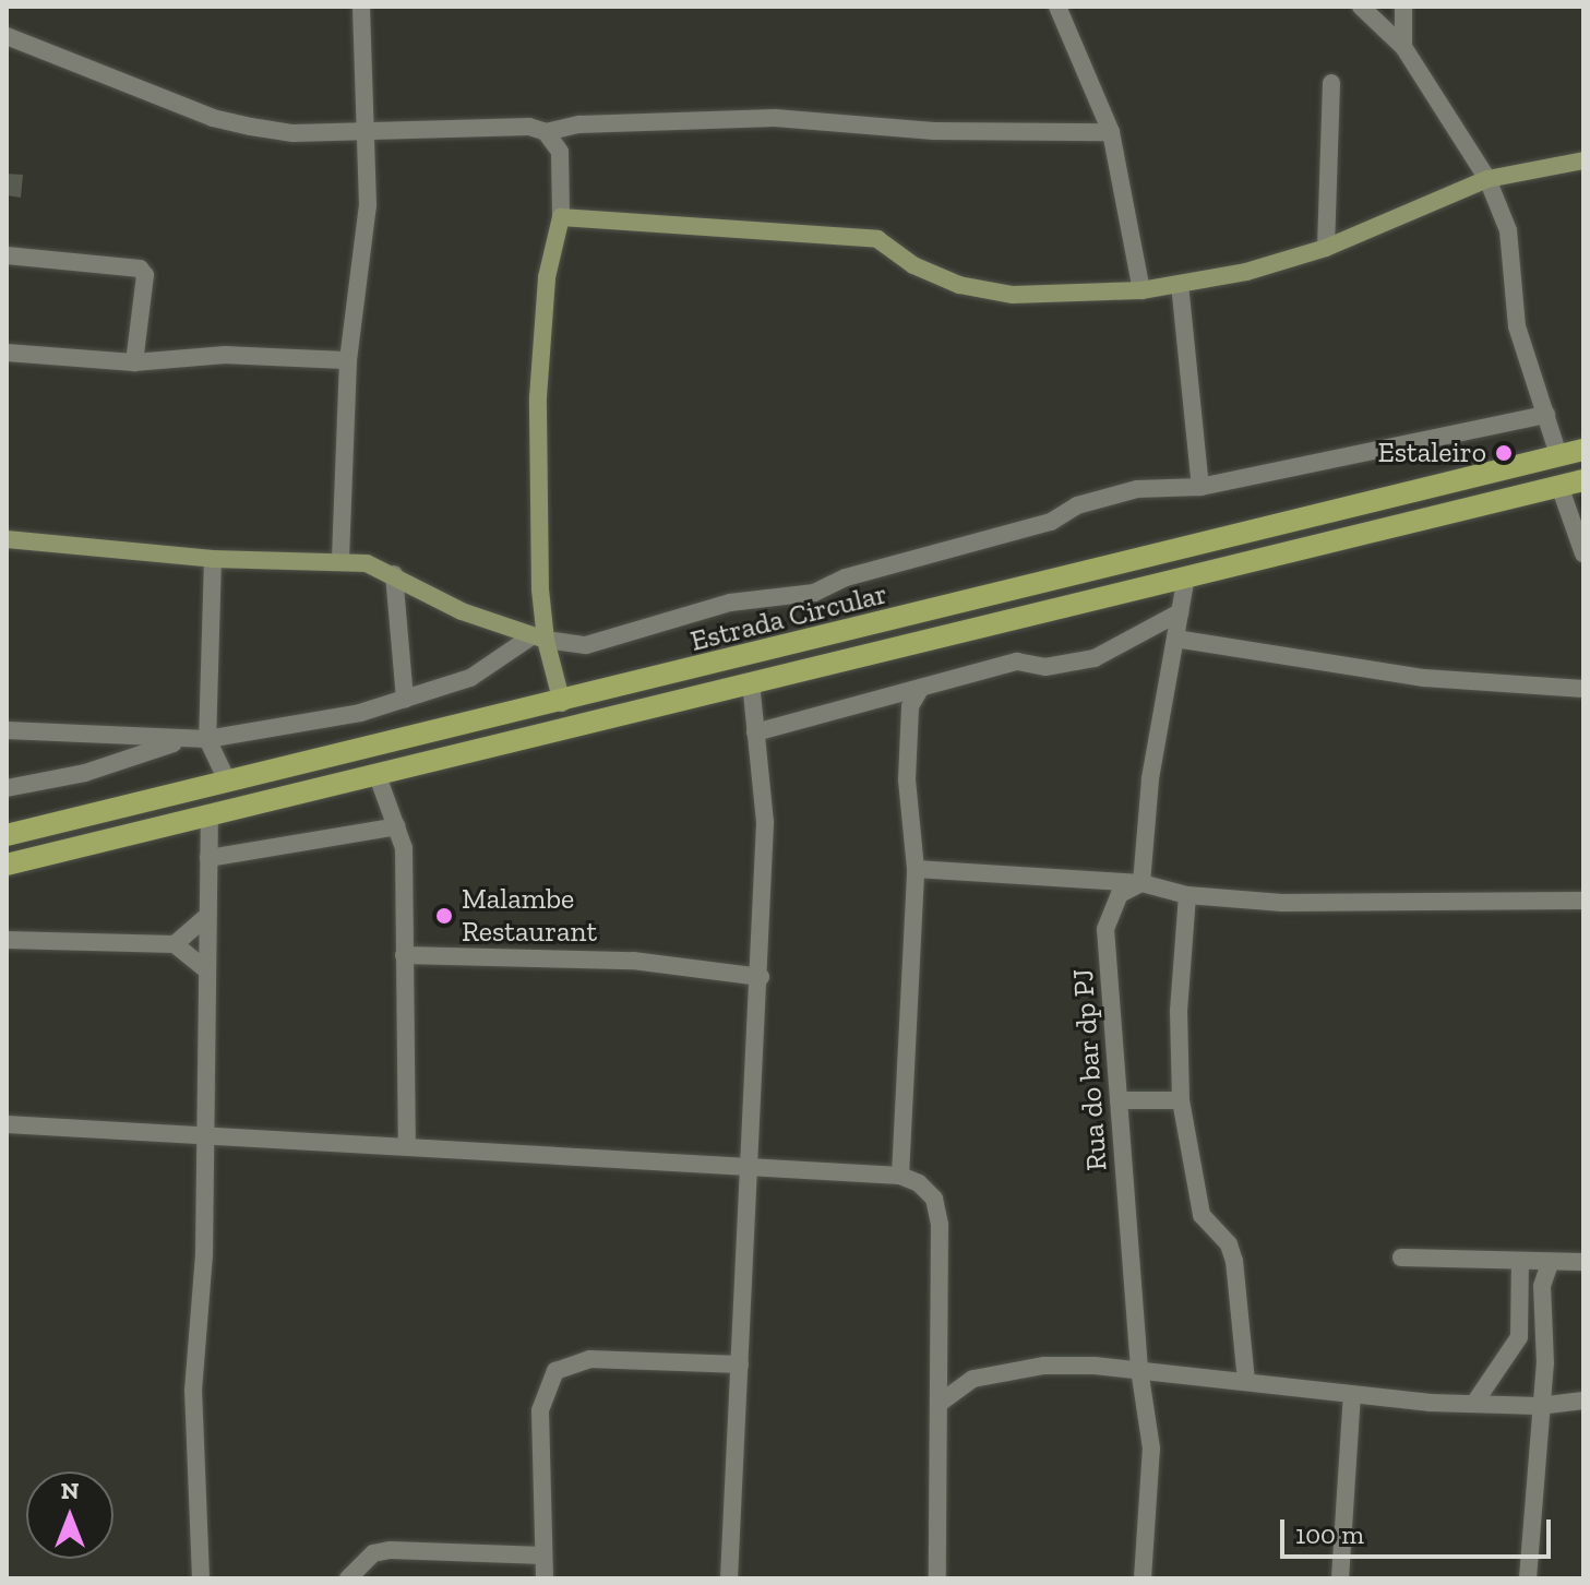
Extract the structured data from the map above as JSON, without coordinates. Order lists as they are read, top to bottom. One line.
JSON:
{"streets":{"main road":["Estrada Circular"],"street":["Rua do bar dp PJ"]},"places":["Estaleiro","Malambe Restaurant"],"scale_bar":"100 m","north":"top"}
